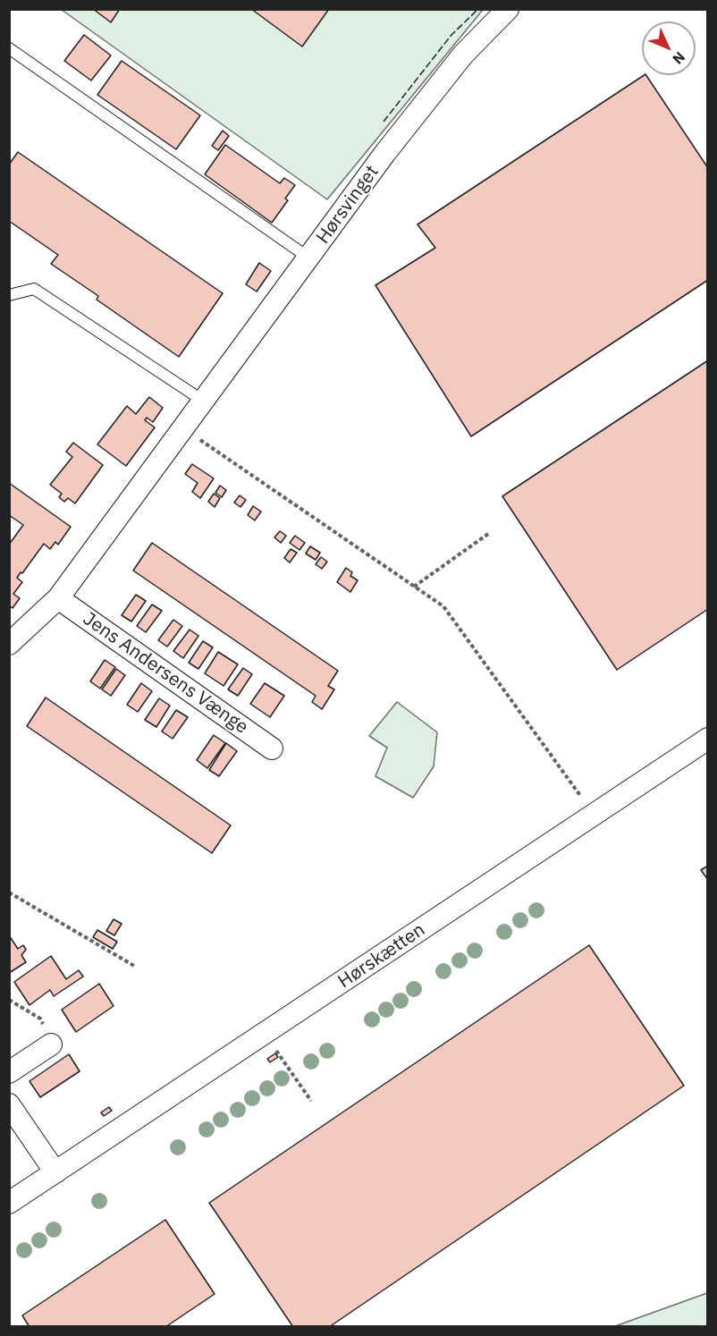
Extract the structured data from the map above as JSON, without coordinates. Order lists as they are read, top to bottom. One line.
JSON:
{"streets":{"street":["Hørsvinget","Jens Andersens Vænge","Hørskætten"]},"north":"bottom right"}
